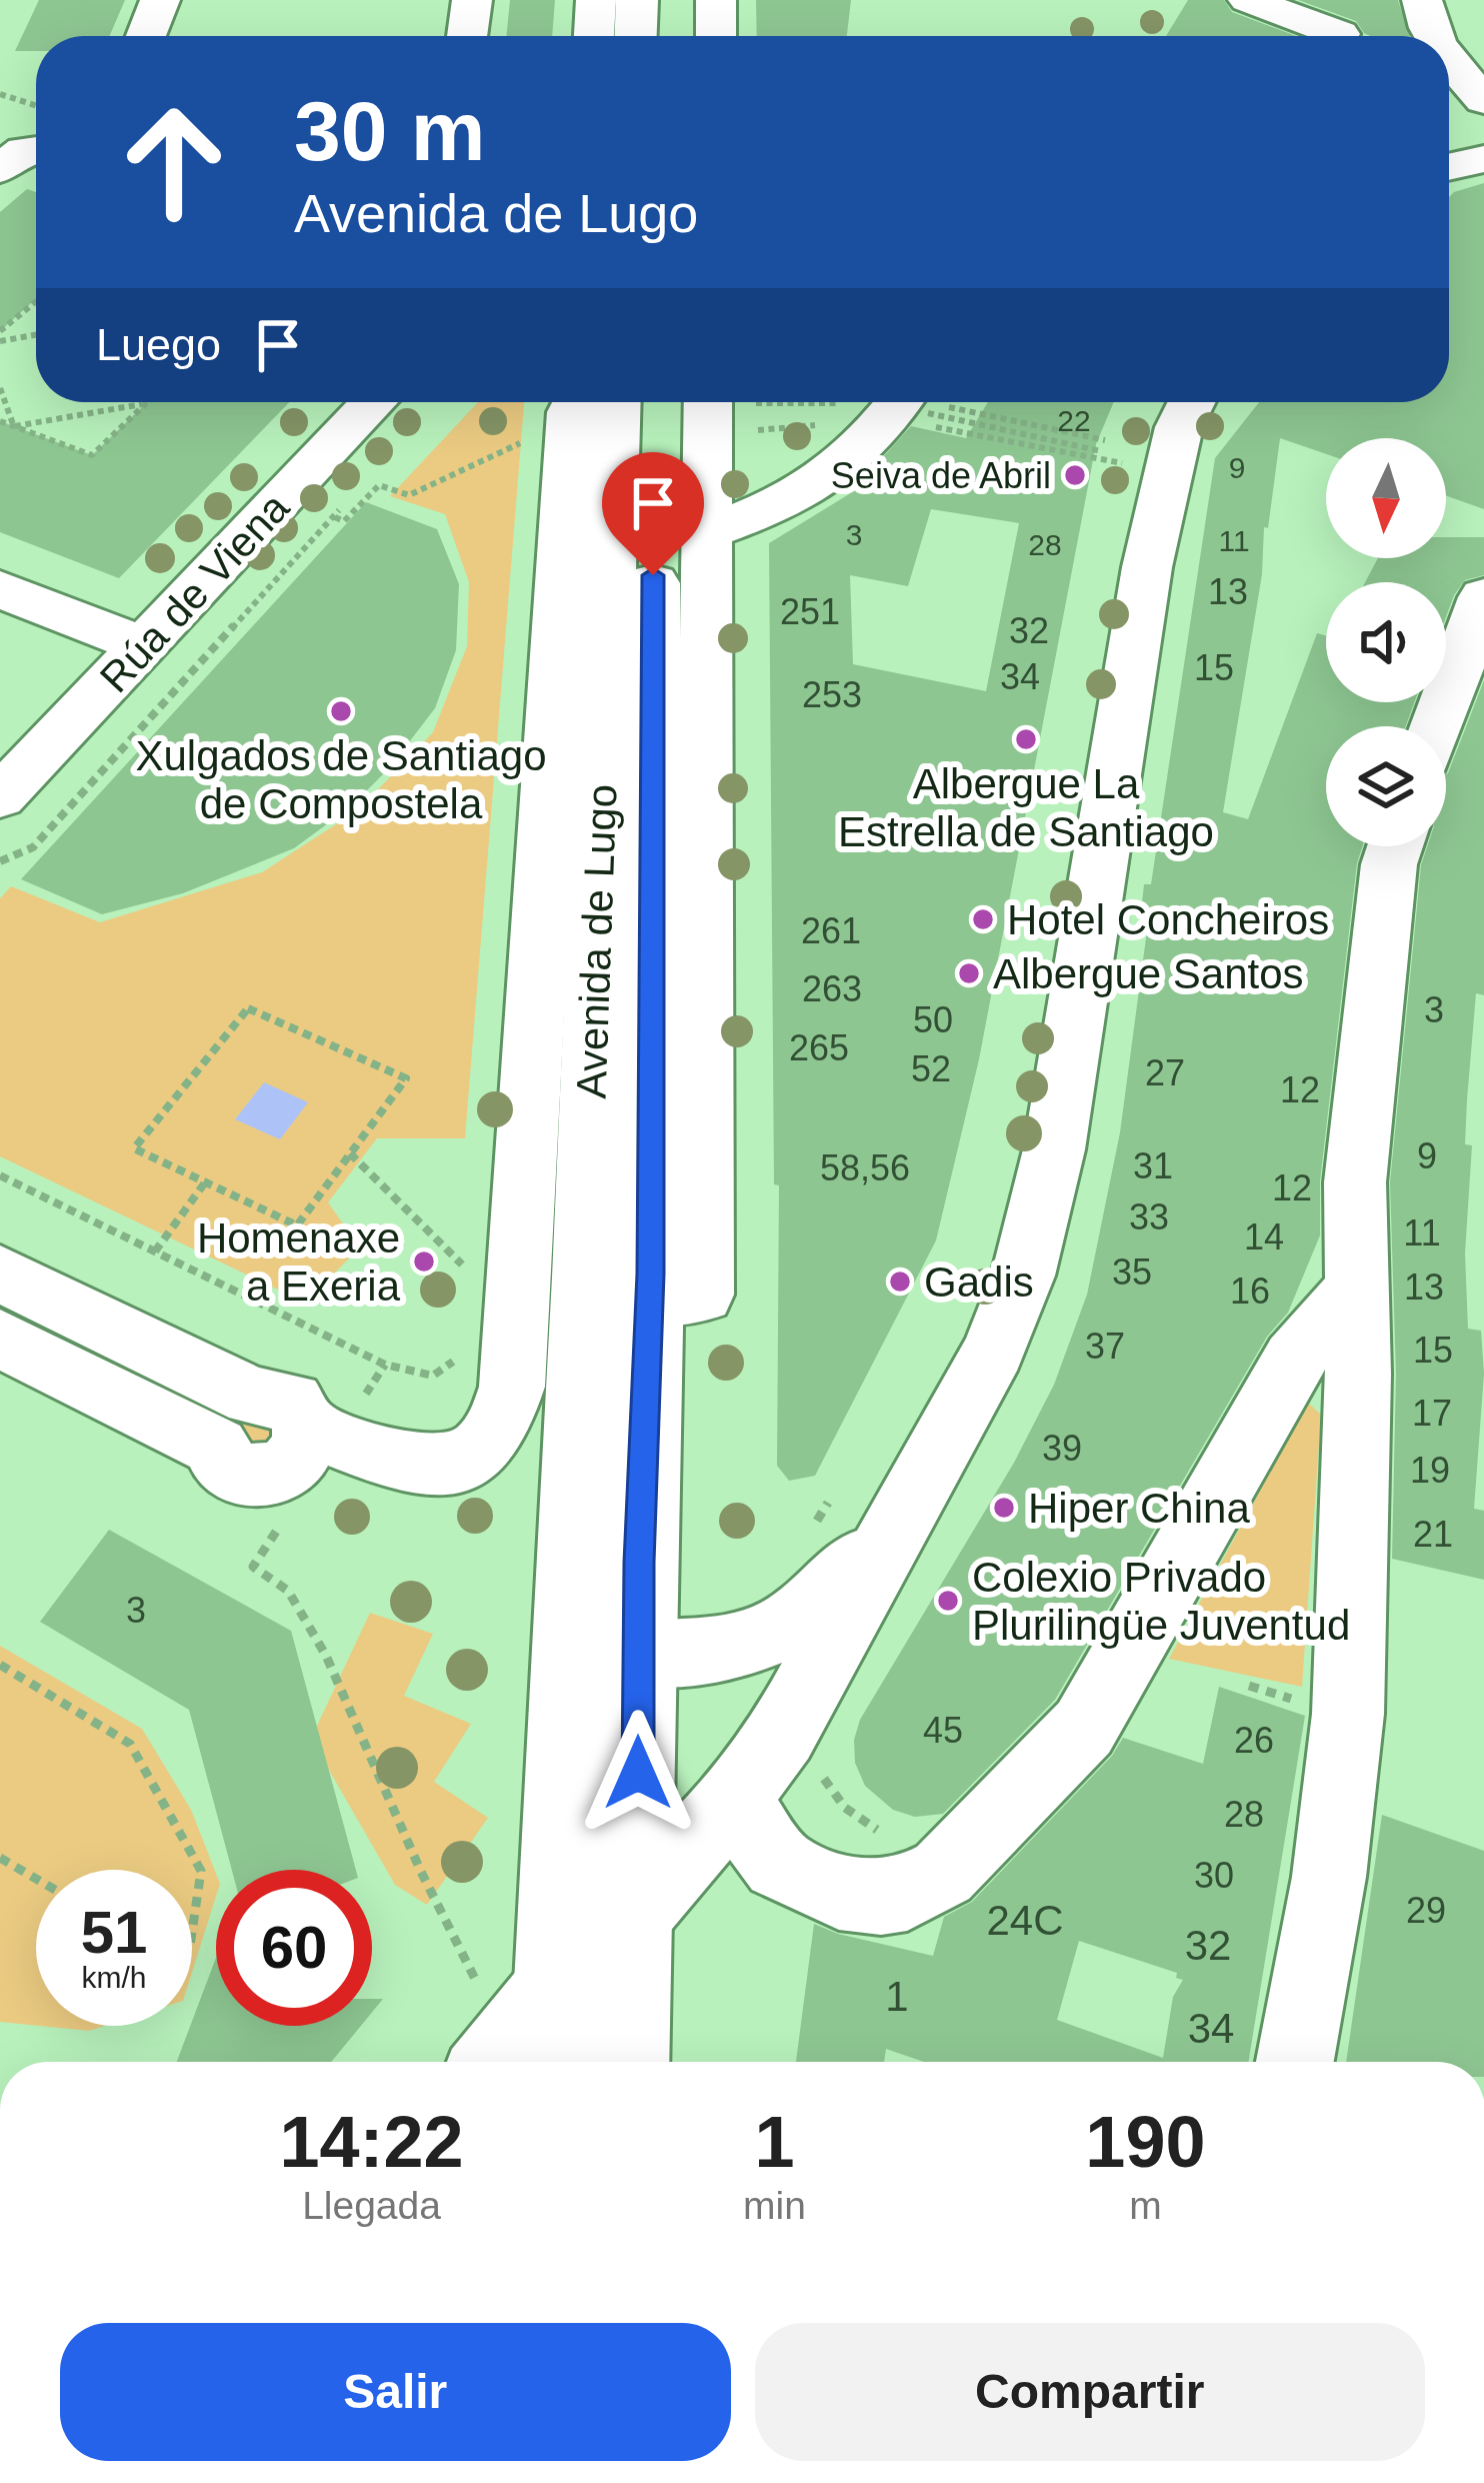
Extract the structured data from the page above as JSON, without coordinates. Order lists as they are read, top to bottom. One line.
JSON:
{"streets":{"main road":["Avenida de Lugo"],"street":["Rúa de Viena"]},"places":["Seiva de Abril","Xulgados de Santiago de Compostela","Albergue La Estrella de Santiago","Hotel Concheiros","Albergue Santos","Homenaxe a Exeria","Gadis","Hiper China","Colexio Privado Plurilingüe Juventud"],"house_numbers":["22","9","3","11","28","13","251","32","15","34","253","261","263","3","50","265","52","27","12","9","31","58,56","12","33","11","14","35","13","16","37","15","17","39","19","21","3","45","26","28","30","29","24C","32","1","34"],"north":"bottom","page":{"turn":["30 m","Avenida de Lugo"],"then":"Luego","speed":"51 km/h","limit":"60","eta":["14:22","Llegada","1","min","190","m"],"buttons":["Salir","Compartir"]}}
